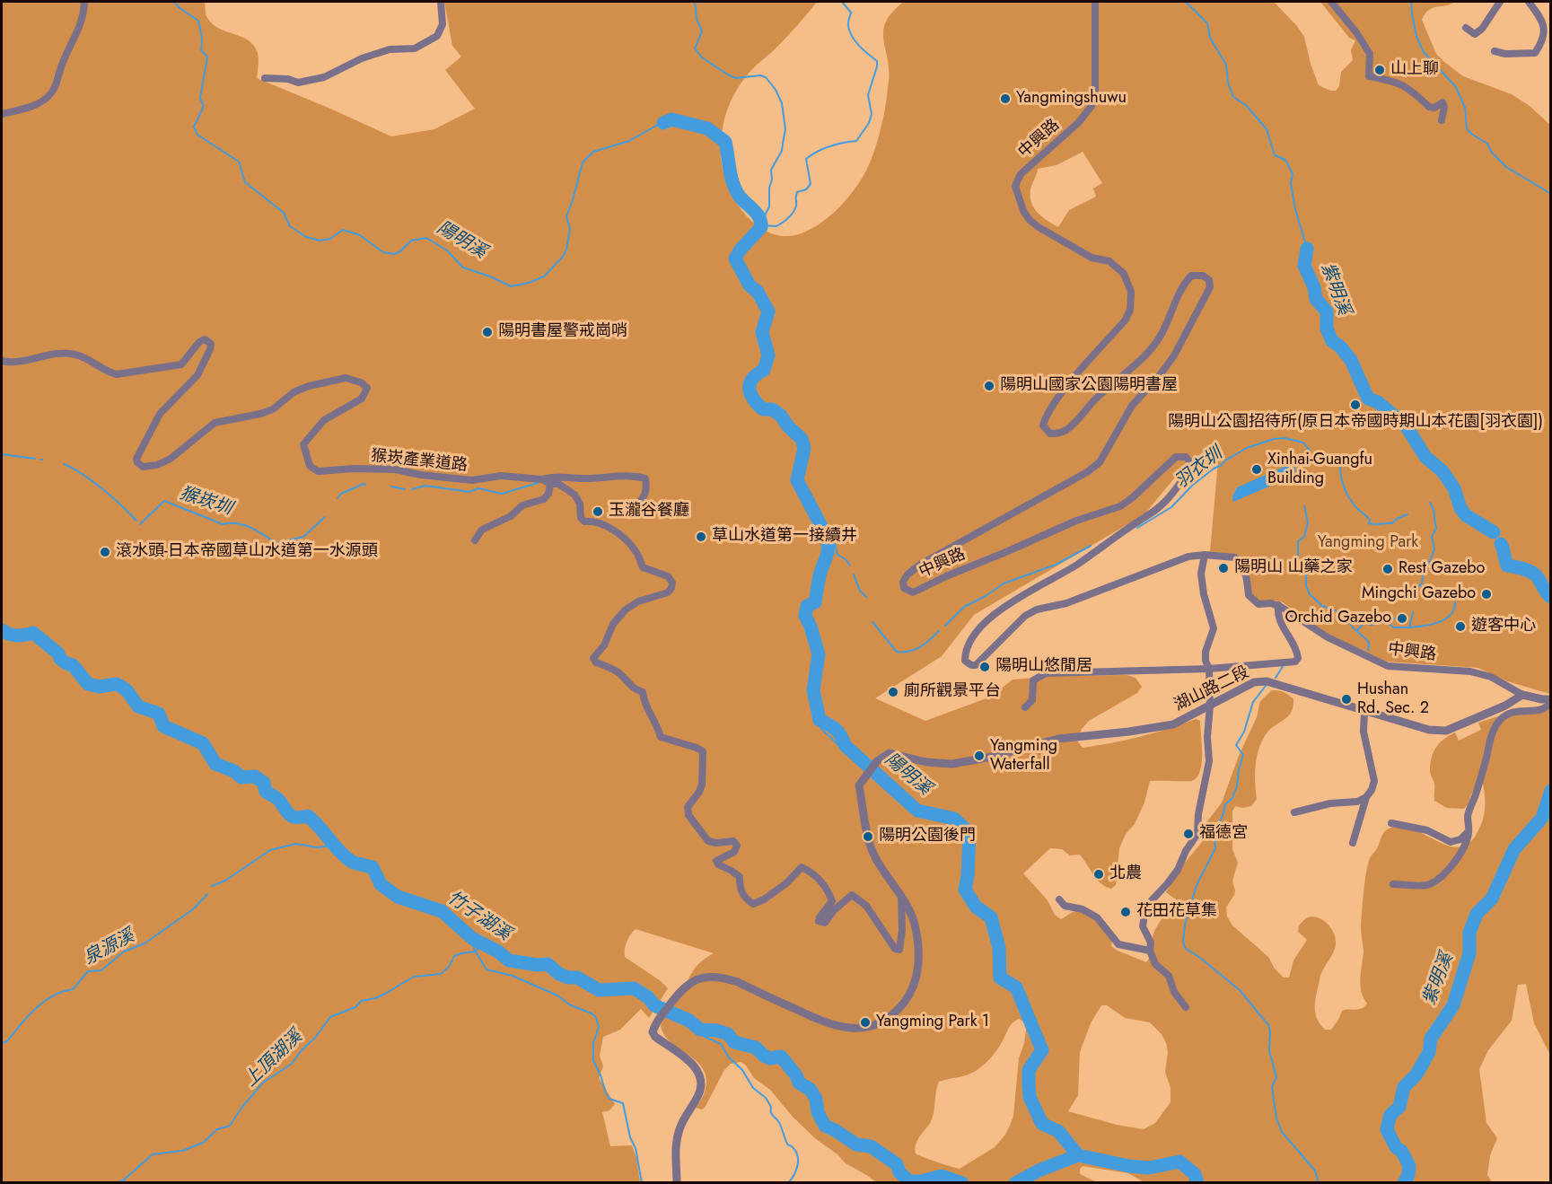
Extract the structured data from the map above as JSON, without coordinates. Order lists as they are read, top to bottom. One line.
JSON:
{"streets":{"street":["中興路","猴崁產業道路","湖山路二段"]},"crossings":[["中興路","湖山路二段"],["猴崁產業道路","湖山路二段"]],"water":["陽明溪","紫明溪","羽衣圳","猴崁圳","竹子湖溪","泉源溪","上頂湖溪"],"parks":["Yangming Park"],"places":["山上聊","Yangmingshuwu","陽明書屋警戒崗哨","陽明山國家公園陽明書屋","陽明山公園招待所(原日本帝國時期山本花園[羽衣園])","Xinhai-Guangfu Building","玉瀧谷餐廳","草山水道第一接續井","滾水頭-日本帝國草山水道第一水源頭","陽明山 山藥之家","Rest Gazebo","Mingchi Gazebo","Orchid Gazebo","遊客中心","陽明山悠閒居","廁所觀景平台","Hushan Rd. Sec. 2","Yangming Waterfall","福德宮","陽明公園後門","北農","花田花草集","Yangming Park 1"]}
